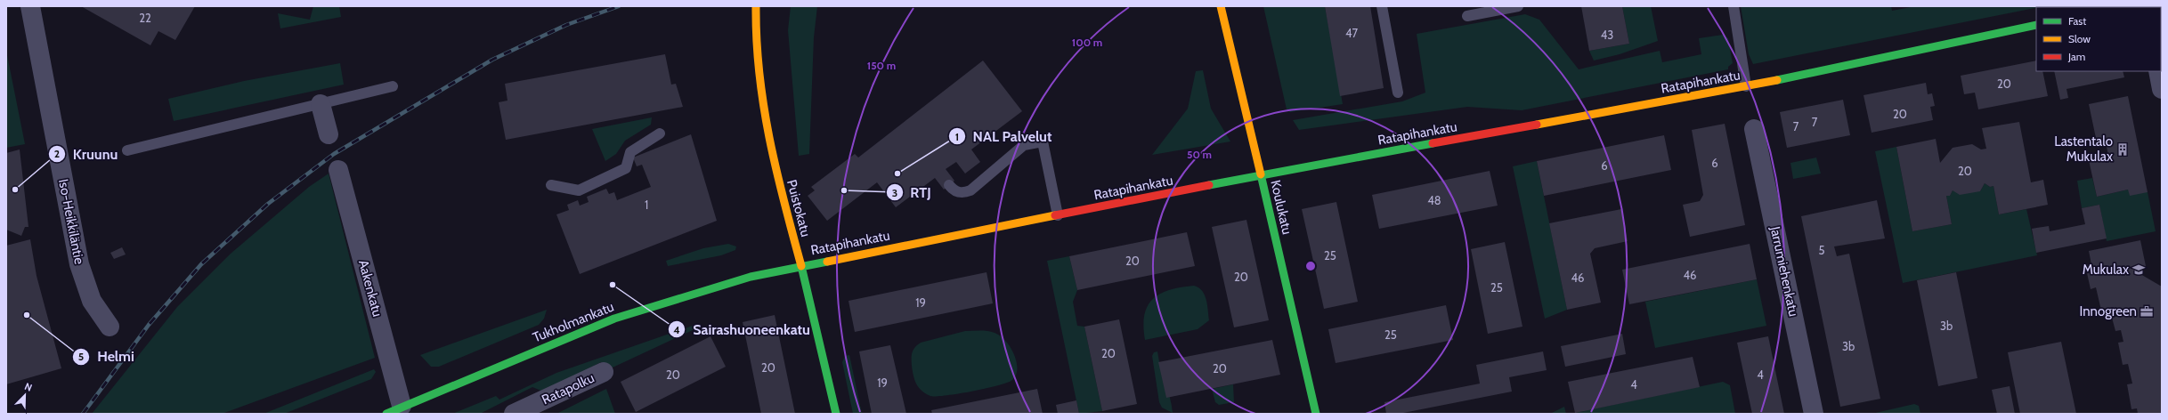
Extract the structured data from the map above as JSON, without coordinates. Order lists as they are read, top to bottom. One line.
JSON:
{"streets":{"main road":["Ratapihankatu","Koulukatu","Puistokatu","Tukholmankatu"],"street":["Iso-Heikkiläntie","Jarrumiehenkatu","Aakenkatu","Ratapolku"]},"crossings":[["Ratapihankatu","Koulukatu"],["Ratapihankatu","Puistokatu"],["Ratapihankatu","Tukholmankatu"],["Puistokatu","Tukholmankatu"],["Aakenkatu","Tukholmankatu"]],"places":{"building":["Lastentalo Mukulax"],"other":["NAL Palvelut","Kruunu","RTJ","Sairashuoneenkatu","Helmi"],"school or university":["Mukulax"],"office":["Innogreen"]},"house_numbers":["22","47","43","20","20","7","7","6","6","20","48","1","5","25","20","46","20","46","25","19","3b","25","3b","20","20","20","20","4","19","4"],"legend":["Fast","Slow","Jam"],"north":"top right","rings":["100 m","150 m","50 m"]}
